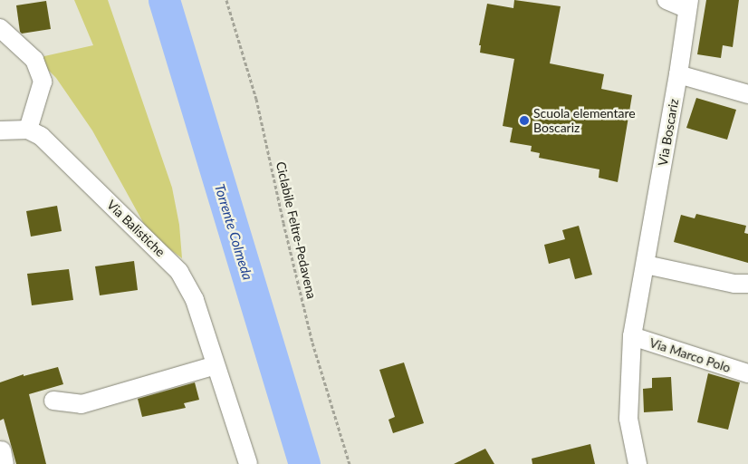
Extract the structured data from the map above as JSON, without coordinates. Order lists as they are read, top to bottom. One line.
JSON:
{"streets":{"street":["Via Boscariz","Via Balistiche","Via Marco Polo"],"path":["Ciclabile Feltre-Pedavena"]},"crossings":[["Via Boscariz","Via Marco Polo"]],"water":["Torrente Colmeda"],"places":["Scuola elementare Boscariz"]}
